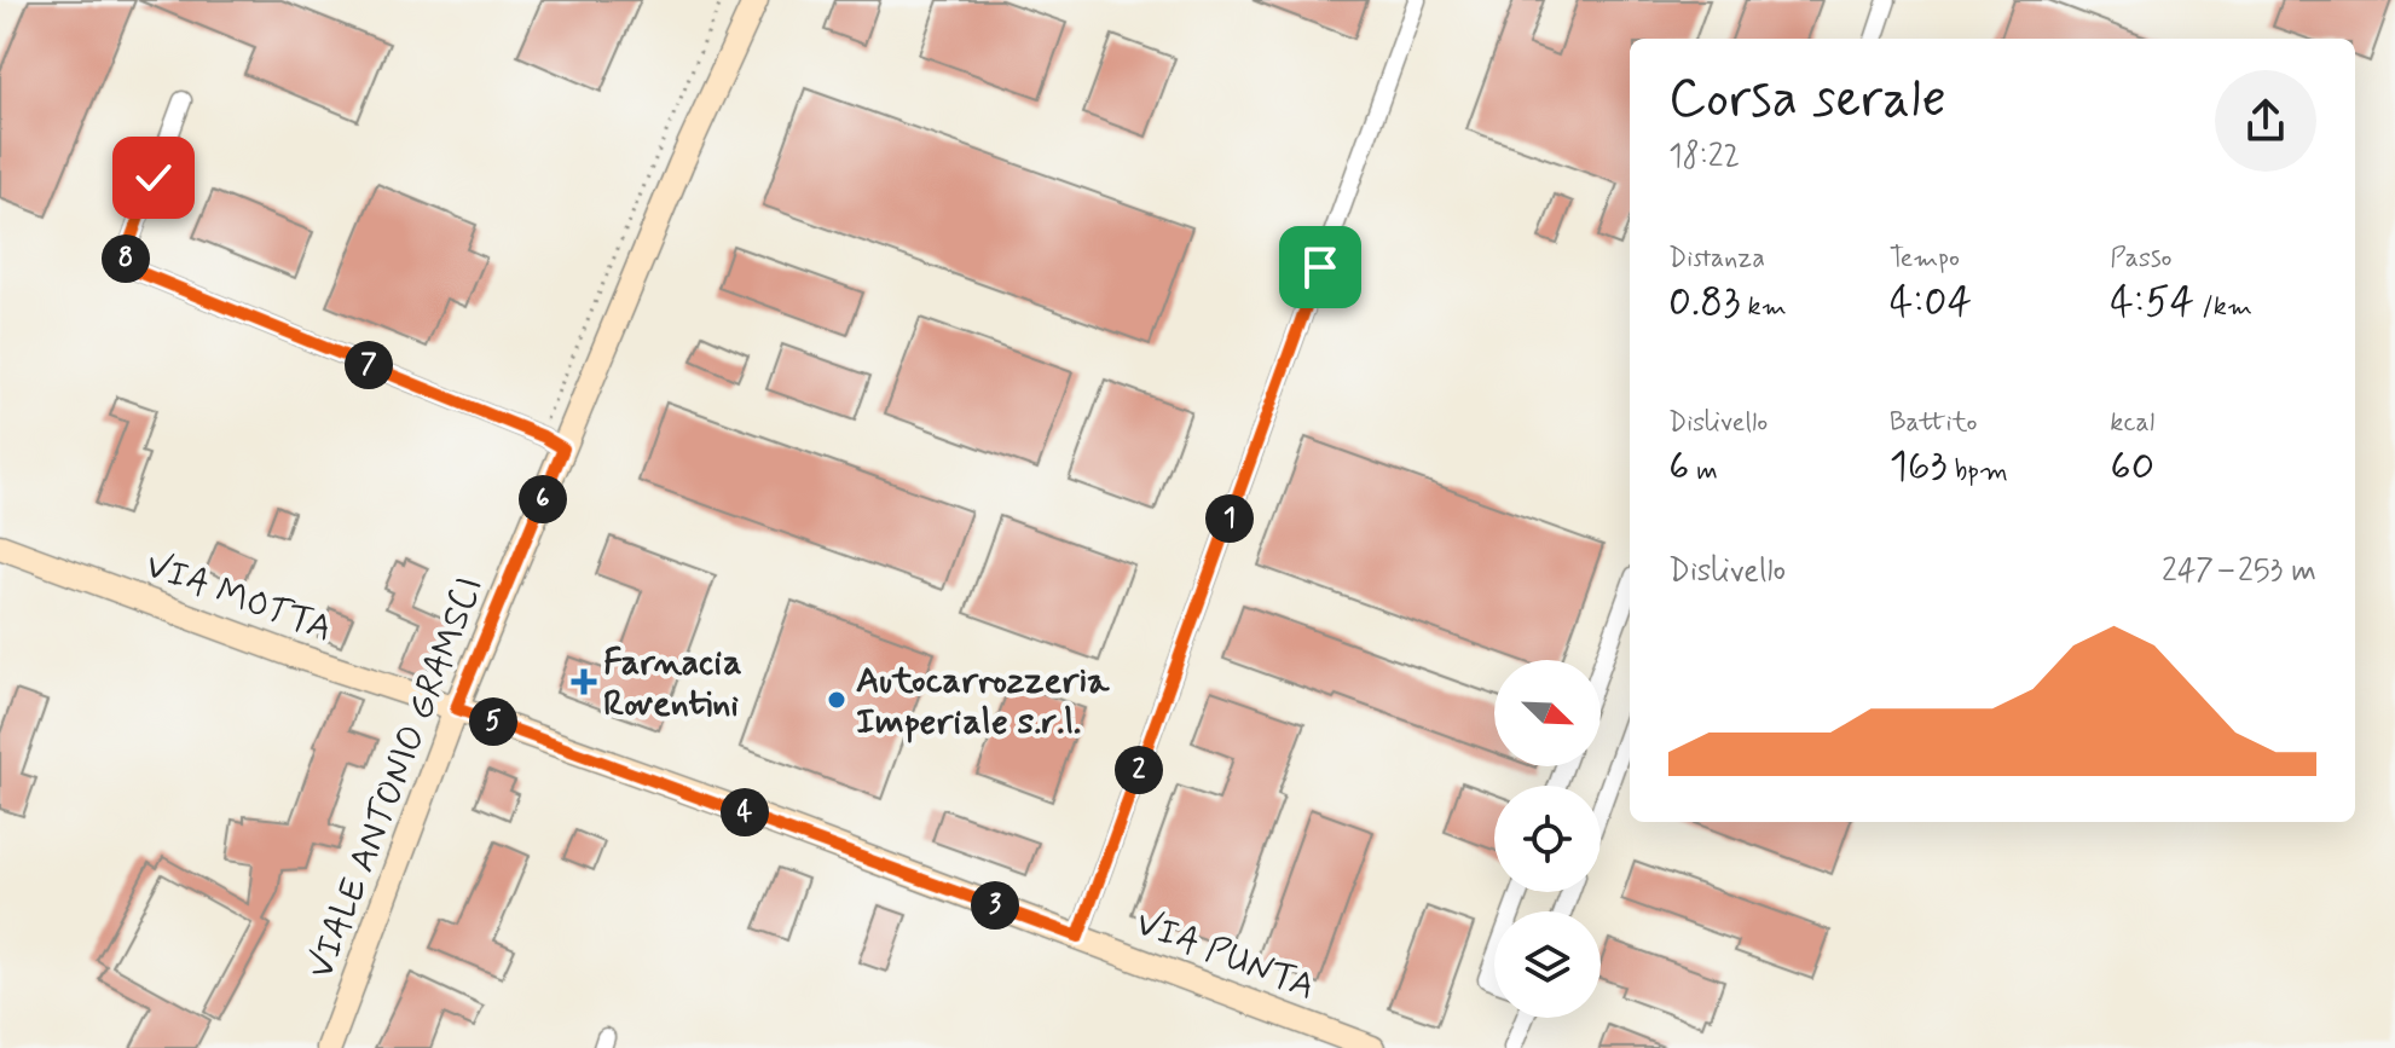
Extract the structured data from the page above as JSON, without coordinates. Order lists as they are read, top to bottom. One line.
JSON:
{"streets":{"street":["VIA MOTTA","VIALE ANTONIO GRAMSCI","VIA PUNTA"]},"crossings":[["VIA MOTTA","VIALE ANTONIO GRAMSCI"],["VIA MOTTA","VIA PUNTA"],["VIALE ANTONIO GRAMSCI","VIA PUNTA"]],"places":{"health":["Farnacia Roventini"],"other":["Autocarrozzeria Imperiale s.r.l."]},"north":"bottom right","page":{"heading":["Corsa serale","18:22"],"stats":[["Distanza","0.83 km"],["Tempo","4:04"],["Passo","4:54 /km"],["Dislivello","6 m"],["Battito","163 bpm"],["kcal","60"]],"pins":["8","7","6","1","5","2","4","3"],"chart":["Dislivello","247–253 m"]}}
